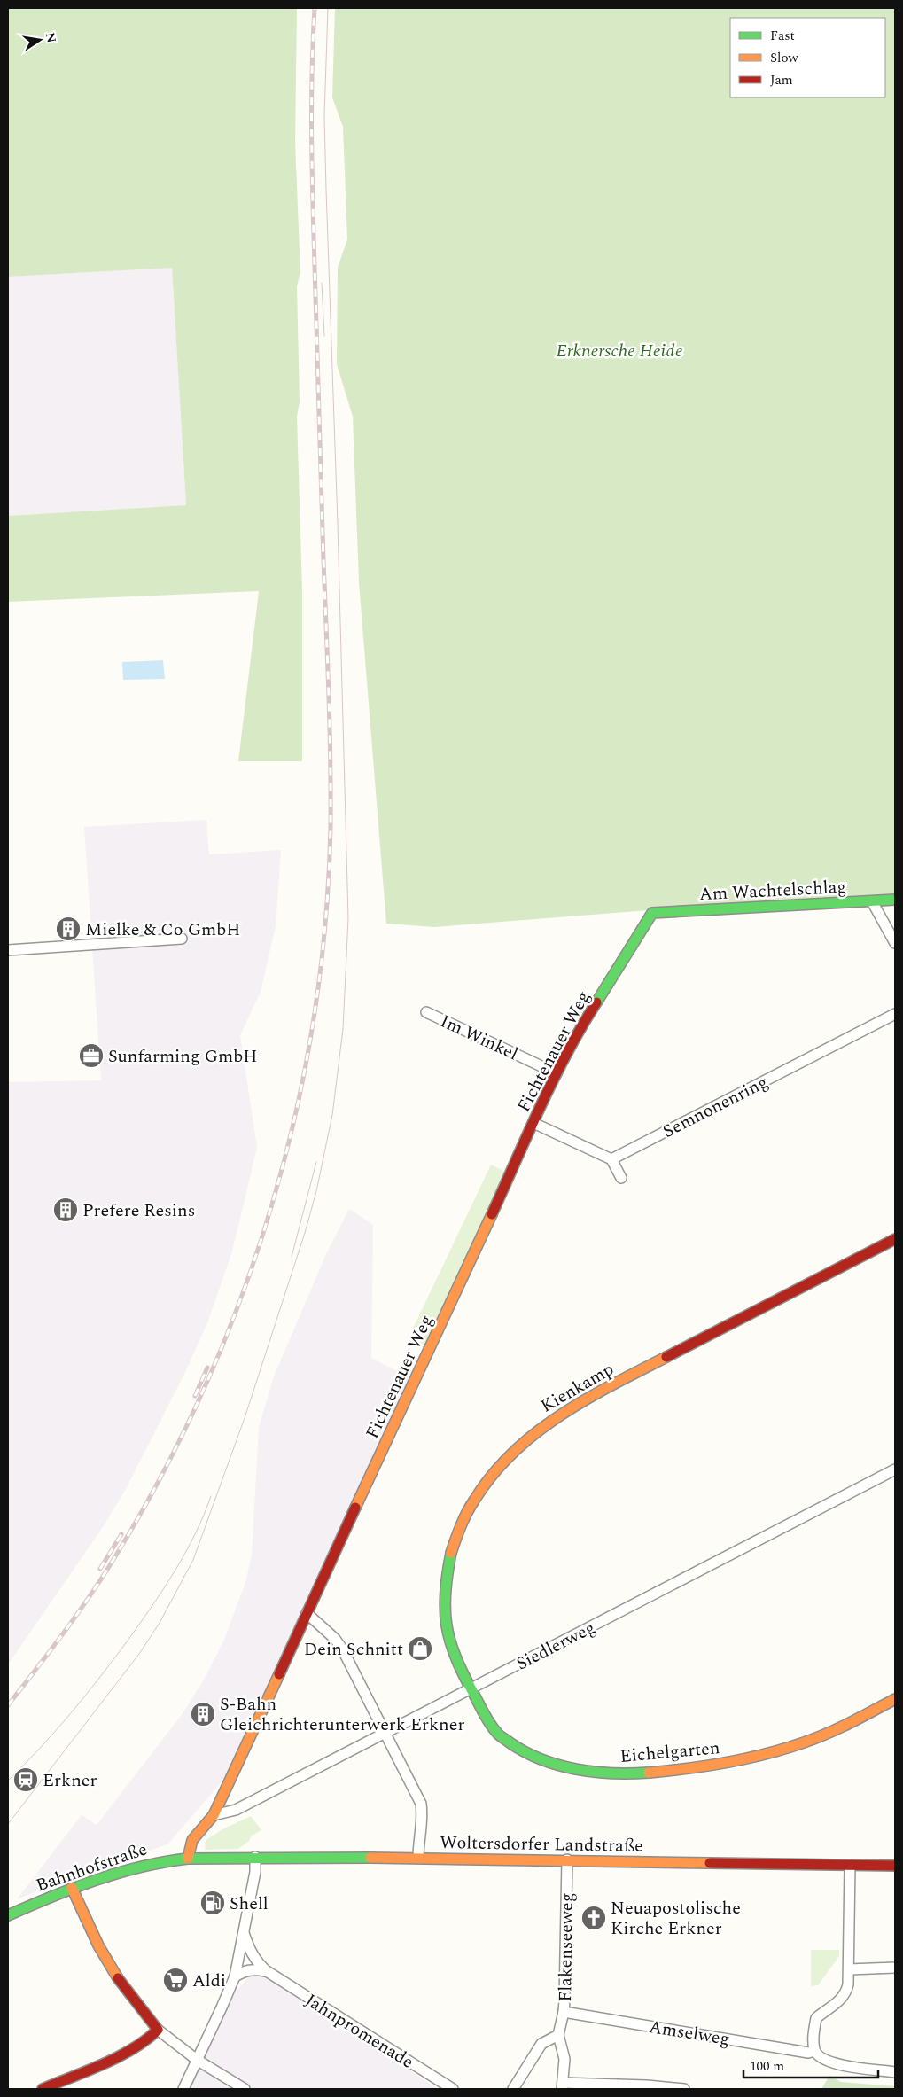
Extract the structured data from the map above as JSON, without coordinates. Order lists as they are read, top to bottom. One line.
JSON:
{"streets":{"street":["Am Wachtelschlag","Im Winkel","Fichtenauer Weg","Semnonenring","Kienkamp","Siedlerweg","Eichelgarten","Woltersdorfer Landstraße","Bahnhofstraße","Flakenseeweg","Jahnpromenade","Amselweg"]},"crossings":[["Am Wachtelschlag","Fichtenauer Weg"],["Im Winkel","Fichtenauer Weg"],["Fichtenauer Weg","Siedlerweg"],["Fichtenauer Weg","Woltersdorfer Landstraße"],["Fichtenauer Weg","Bahnhofstraße"],["Kienkamp","Siedlerweg"],["Kienkamp","Eichelgarten"],["Siedlerweg","Eichelgarten"],["Woltersdorfer Landstraße","Bahnhofstraße"],["Woltersdorfer Landstraße","Flakenseeweg"],["Flakenseeweg","Amselweg"]],"parks":["Erknersche Heide"],"places":{"building":["Mielke & Co GmbH","Prefere Resins","S-Bahn Gleichrichterunterwerk Erkner"],"office":["Sunfarming GmbH"],"shop":["Dein Schnitt"],"station":["Erkner"],"fuel station":["Shell"],"church":["Neuapostolische Kirche Erkner"],"supermarket":["Aldi"]},"legend":["Fast","Slow","Jam"],"scale_bar":"100 m","north":"right"}
